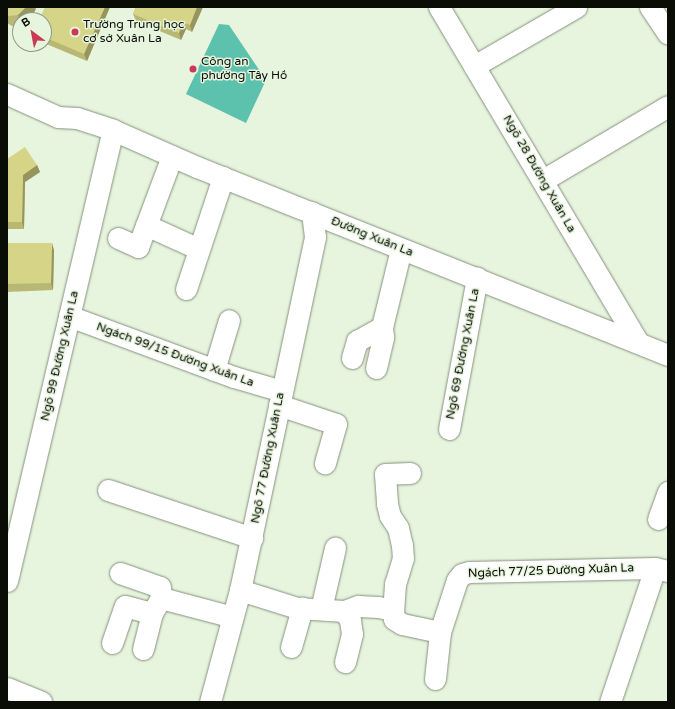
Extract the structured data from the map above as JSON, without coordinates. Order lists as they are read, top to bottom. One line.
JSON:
{"streets":{"street":["Ngõ 28 Đường Xuân La","Đường Xuân La","Ngõ 69 Đường Xuân La","Ngách 99/15 Đường Xuân La","Ngõ 99 Đường Xuân La","Ngõ 77 Đường Xuân La","Ngách 77/25 Đường Xuân La"]},"crossings":[["Ngõ 28 Đường Xuân La","Đường Xuân La"],["Đường Xuân La","Ngõ 69 Đường Xuân La"],["Đường Xuân La","Ngõ 99 Đường Xuân La"],["Đường Xuân La","Ngõ 77 Đường Xuân La"],["Ngách 99/15 Đường Xuân La","Ngõ 99 Đường Xuân La"],["Ngách 99/15 Đường Xuân La","Ngõ 77 Đường Xuân La"]],"places":["Trường Trung học cơ sở Xuân La","Công an phường Tây Hồ"],"north":"top left"}
